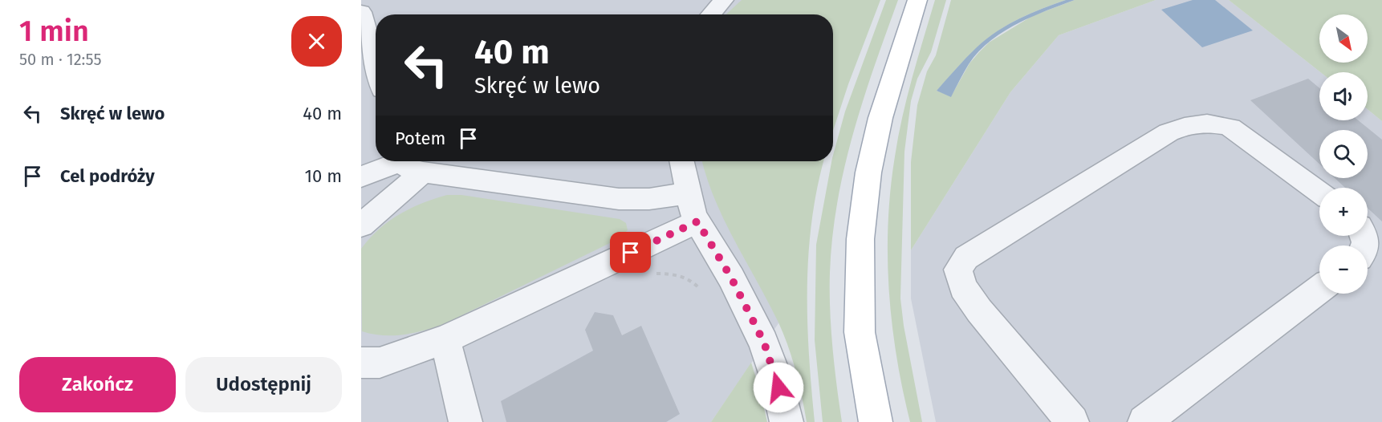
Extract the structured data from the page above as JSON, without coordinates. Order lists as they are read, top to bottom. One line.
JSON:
{"north":"bottom right","page":{"heading":["1 min","50 m · 12:55"],"map_buttons":["+","−"],"turn":["40 m","Skręć w lewo"],"list":[{"name":"Skręć w lewo","value":"40 m"},{"name":"Cel podróży","value":"10 m"}],"then":"Potem","buttons":["Zakończ","Udostępnij"]}}
